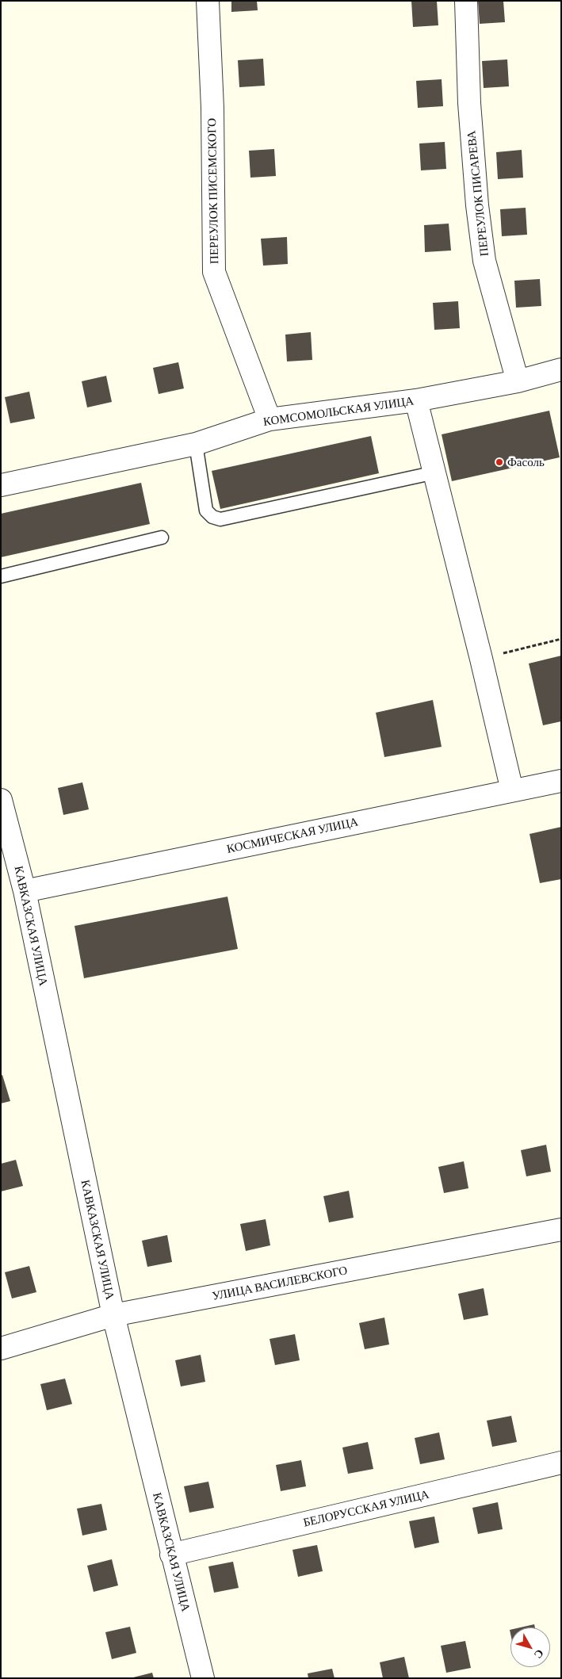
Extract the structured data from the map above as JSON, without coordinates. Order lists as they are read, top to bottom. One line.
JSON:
{"streets":{"street":["ПЕРЕУЛОК ПИСЕМСКОГО","ПЕРЕУЛОК ПИСАРЕВА","КОМСОМОЛЬСКАЯ УЛИЦА","КОСМИЧЕСКАЯ УЛИЦА","КАВКАЗСКАЯ УЛИЦА","УЛИЦА ВАСИЛЕВСКОГО","БЕЛОРУССКАЯ УЛИЦА"]},"crossings":[["ПЕРЕУЛОК ПИСЕМСКОГО","КОМСОМОЛЬСКАЯ УЛИЦА"],["ПЕРЕУЛОК ПИСАРЕВА","КОМСОМОЛЬСКАЯ УЛИЦА"],["КОСМИЧЕСКАЯ УЛИЦА","КАВКАЗСКАЯ УЛИЦА"],["КАВКАЗСКАЯ УЛИЦА","УЛИЦА ВАСИЛЕВСКОГО"],["КАВКАЗСКАЯ УЛИЦА","БЕЛОРУССКАЯ УЛИЦА"]],"places":["Фасоль"],"north":"bottom right"}
